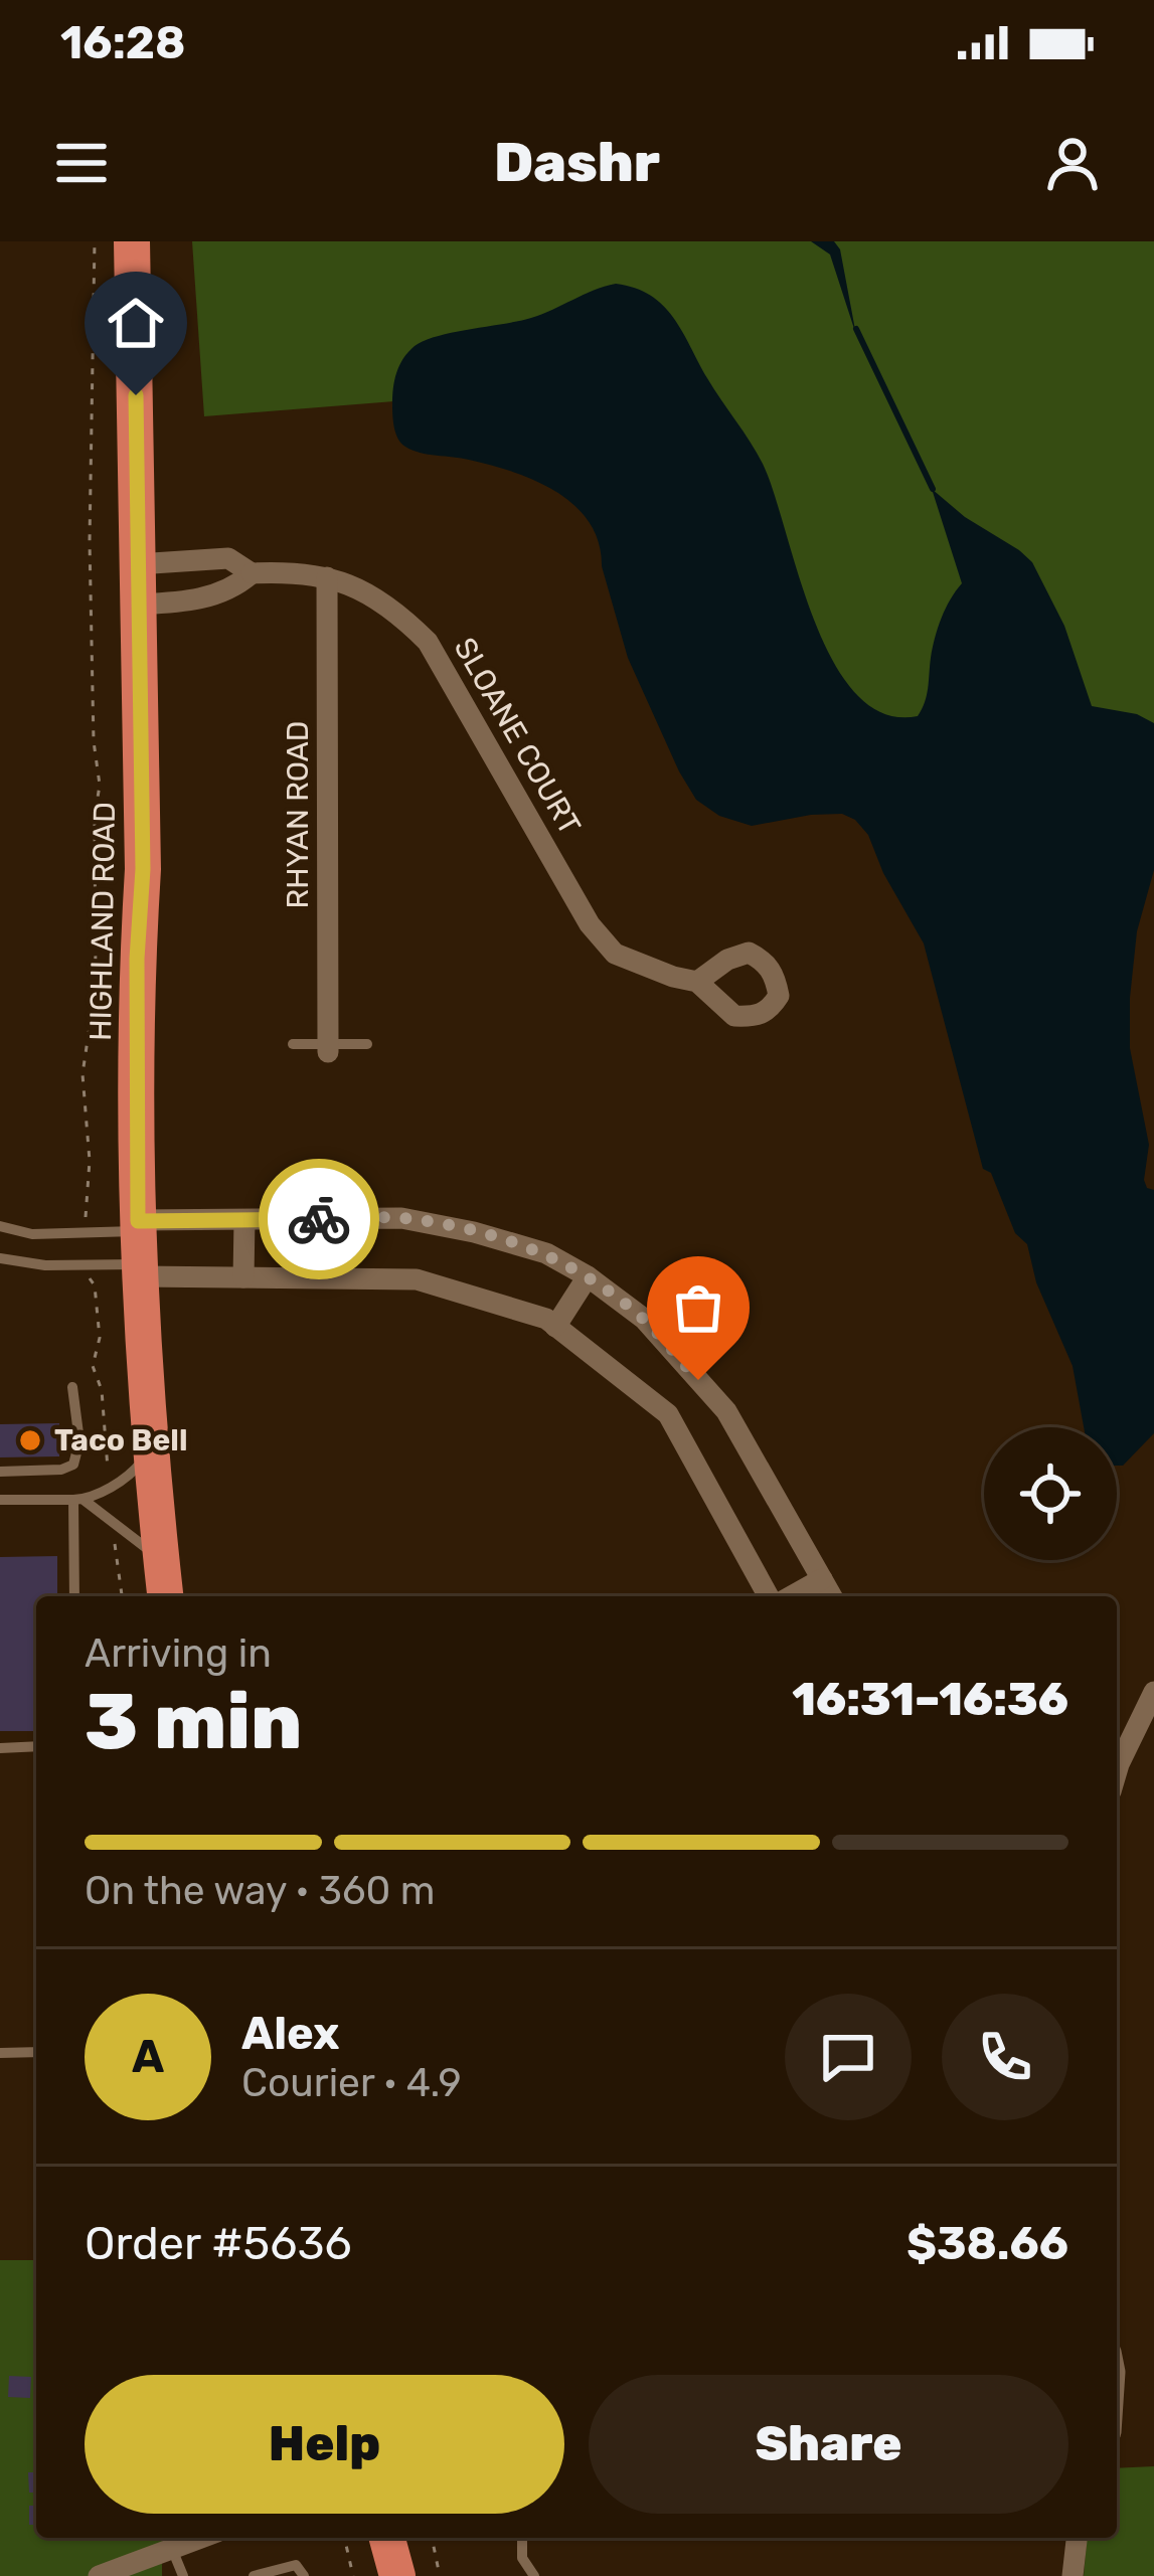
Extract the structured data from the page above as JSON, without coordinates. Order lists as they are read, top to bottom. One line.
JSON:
{"streets":{"highway":["HIGHLAND ROAD"],"street":["SLOANE COURT","RHYAN ROAD"]},"crossings":[["SLOANE COURT","RHYAN ROAD"],["SLOANE COURT","HIGHLAND ROAD"]],"places":["Taco Bell"],"page":{"status":"16:28","header":"Dashr","heading":["3 min","Arriving in","16:31–16:36"],"panel":["Alex","Courier · 4.9","Order #5636","$38.66"],"bar":"On the way · 360 m","round":"A","buttons":["Help","Share"]}}
